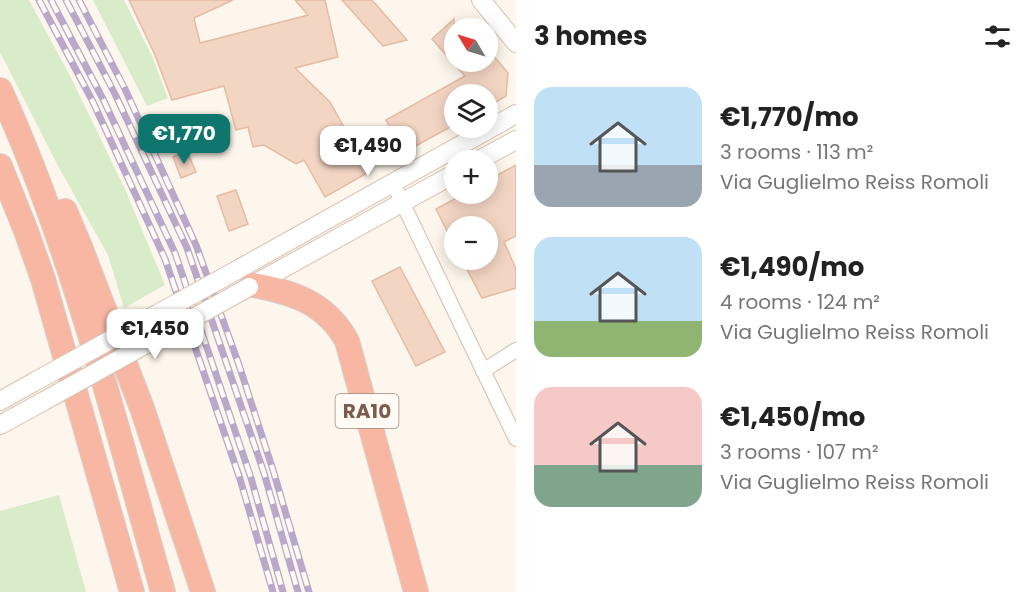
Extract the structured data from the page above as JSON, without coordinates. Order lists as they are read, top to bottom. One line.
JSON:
{"streets":{"highway":["RA10"]},"north":"top left","page":{"heading":"3 homes","map_buttons":["+","−"],"list":[{"name":"€1,770/mo","note":"3 rooms · 113 m² · Via Guglielmo Reiss Romoli"},{"name":"€1,490/mo","note":"4 rooms · 124 m² · Via Guglielmo Reiss Romoli"},{"name":"€1,450/mo","note":"3 rooms · 107 m² · Via Guglielmo Reiss Romoli"}],"price":["€1,770","€1,490","€1,450"]}}
